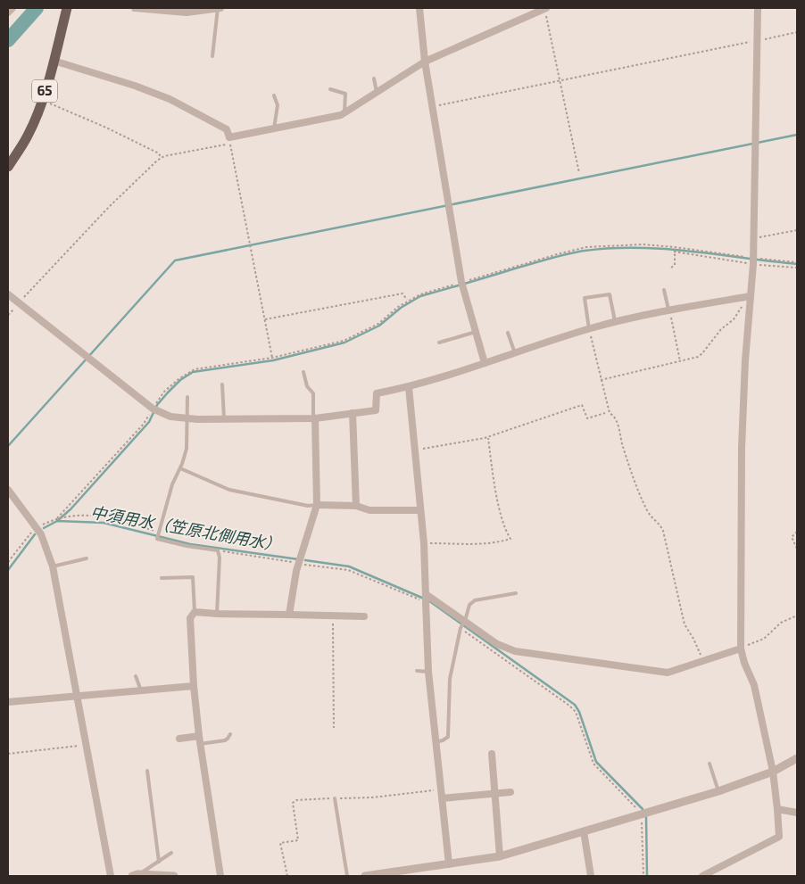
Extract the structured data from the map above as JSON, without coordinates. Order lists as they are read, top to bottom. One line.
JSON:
{"streets":{"main road":["65"]},"water":["中須用水（笠原北側用水）"]}
